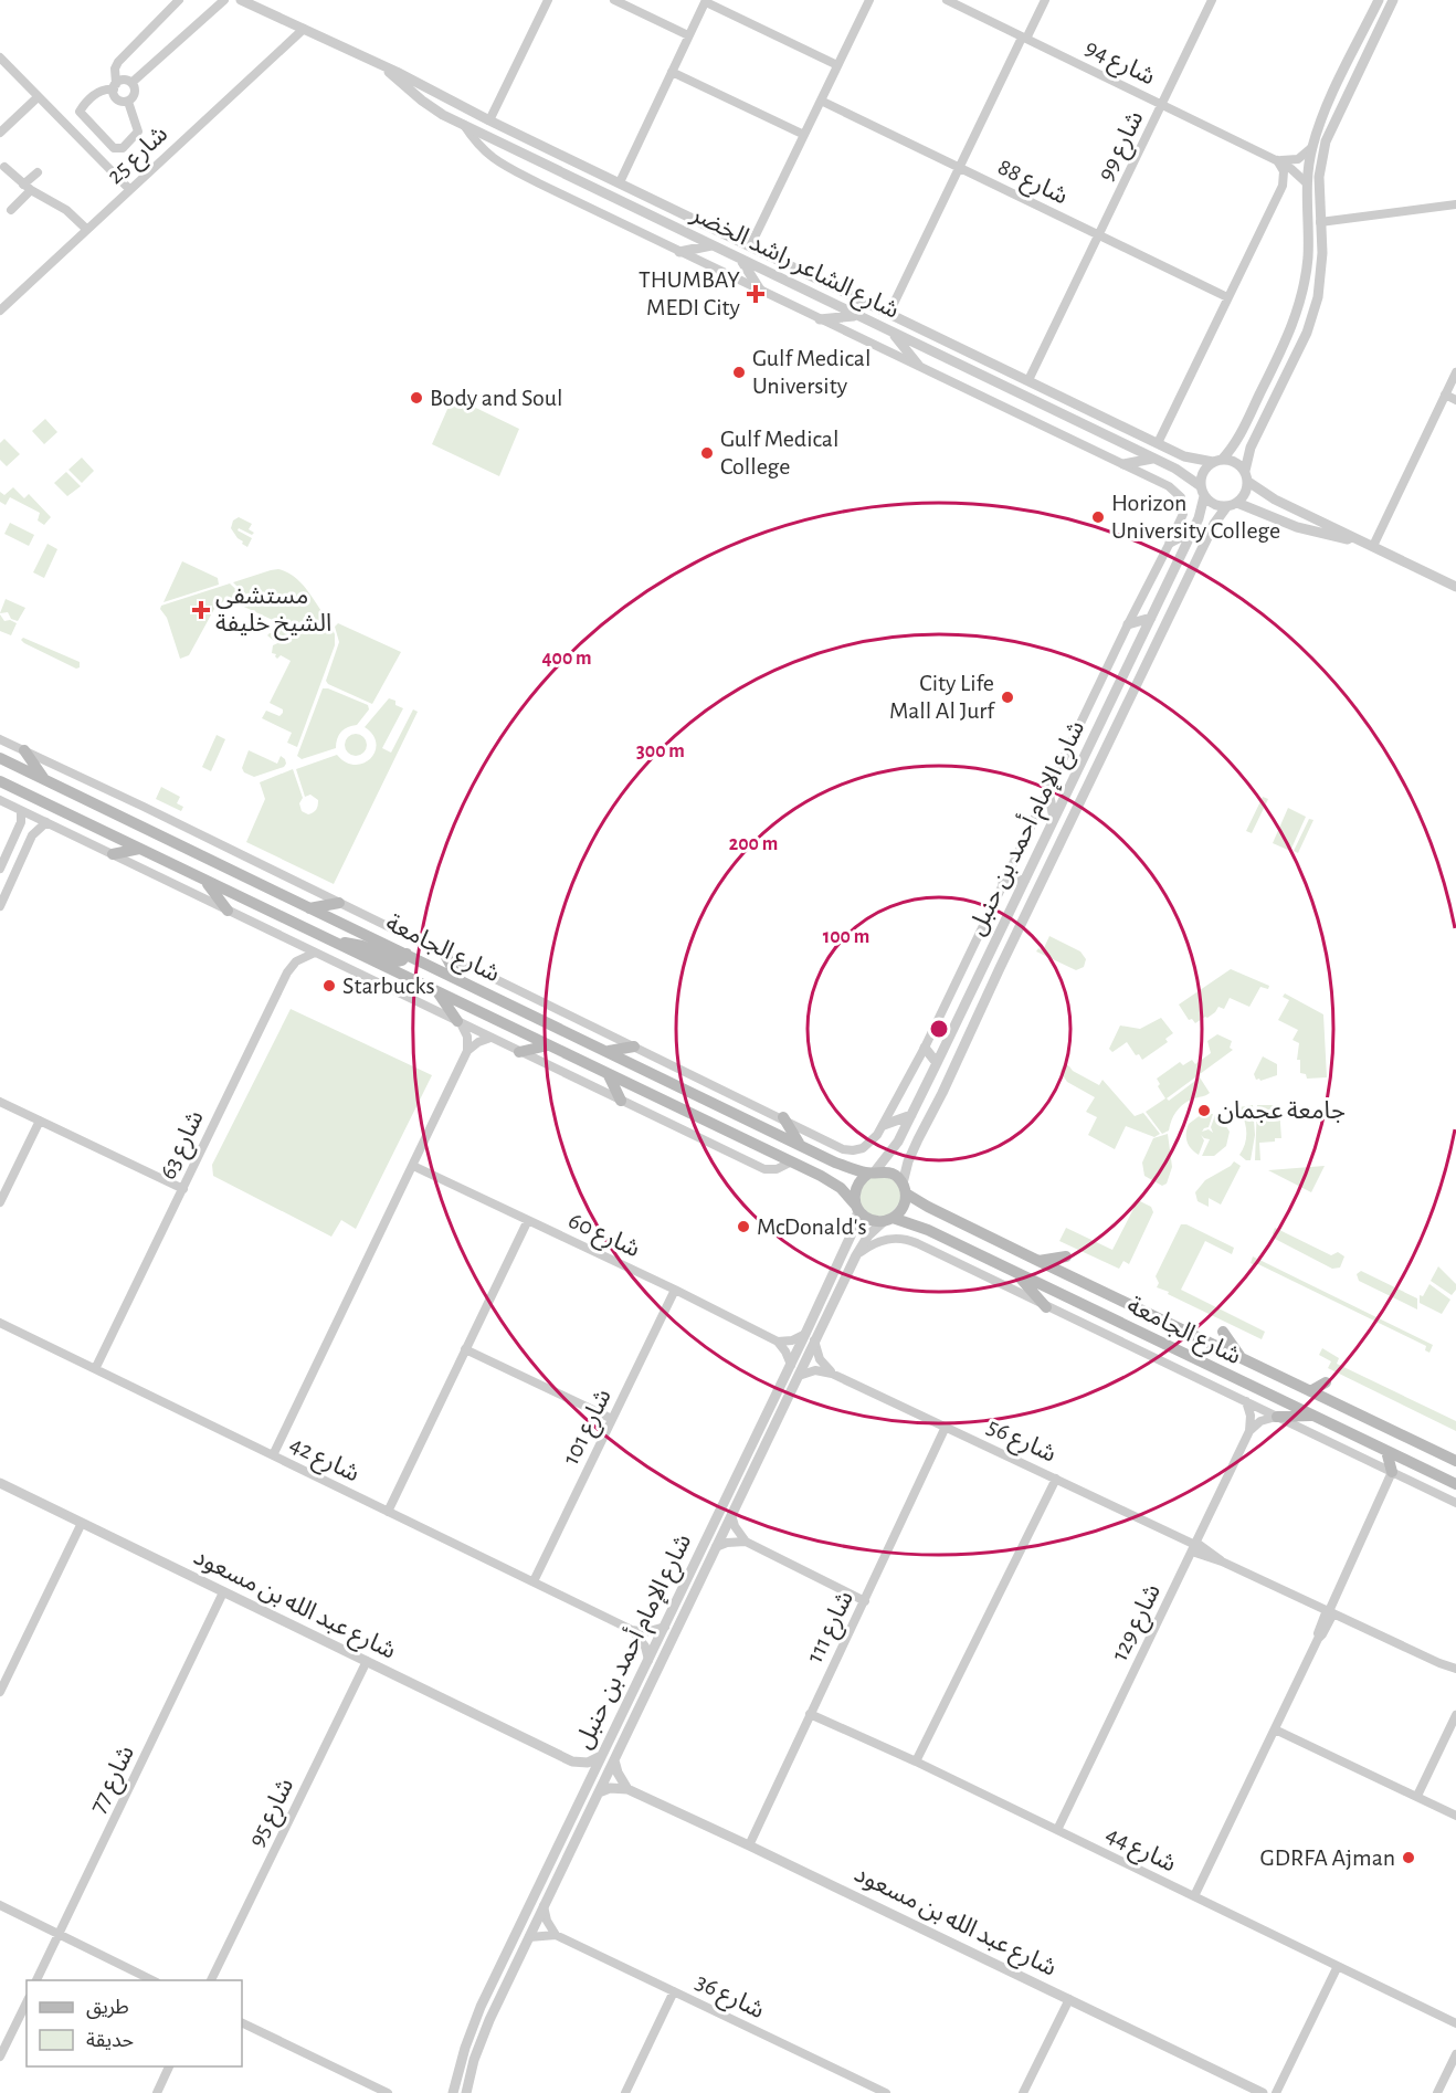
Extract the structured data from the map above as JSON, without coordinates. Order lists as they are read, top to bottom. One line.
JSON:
{"streets":{"main road":["شارع الجامعة"],"street":["شارع 94","شارع 99","شارع 25","شارع 88","شارع الشاعر راشد الخضر","شارع الإمام أحمد بن حنبل","شارع 63","شارع 60","شارع 101","شارع 56","شارع 42","شارع عبد الله بن مسعود","شارع 129","شارع 111","شارع 77","شارع 95","شارع 44","شارع 36"]},"crossings":[["شارع 94","شارع 99"],["شارع 99","شارع 88"],["شارع 99","شارع الشاعر راشد الخضر"],["شارع 25","شارع الشاعر راشد الخضر"],["شارع الشاعر راشد الخضر","شارع الإمام أحمد بن حنبل"],["شارع الإمام أحمد بن حنبل","شارع الجامعة"],["شارع الإمام أحمد بن حنبل","شارع 56"],["شارع 63","شارع 42"],["شارع 60","شارع 101"],["شارع 101","شارع 42"],["شارع 56","شارع 129"],["شارع 56","شارع 111"],["شارع عبد الله بن مسعود","شارع 111"],["شارع عبد الله بن مسعود","شارع 77"],["شارع عبد الله بن مسعود","شارع 95"],["شارع 129","شارع 44"],["شارع 111","شارع 44"]],"places":{"health":["THUMBAY MEDI City","مستشفى الشيخ خليفة"],"other":["Gulf Medical University","Body and Soul","Gulf Medical College","Horizon University College","City Life Mall Al Jurf","Starbucks","جامعة عجمان","McDonald's","GDRFA Ajman"]},"legend":["طريق","حديقة"],"rings":["400 m","300 m","200 m","100 m"]}
